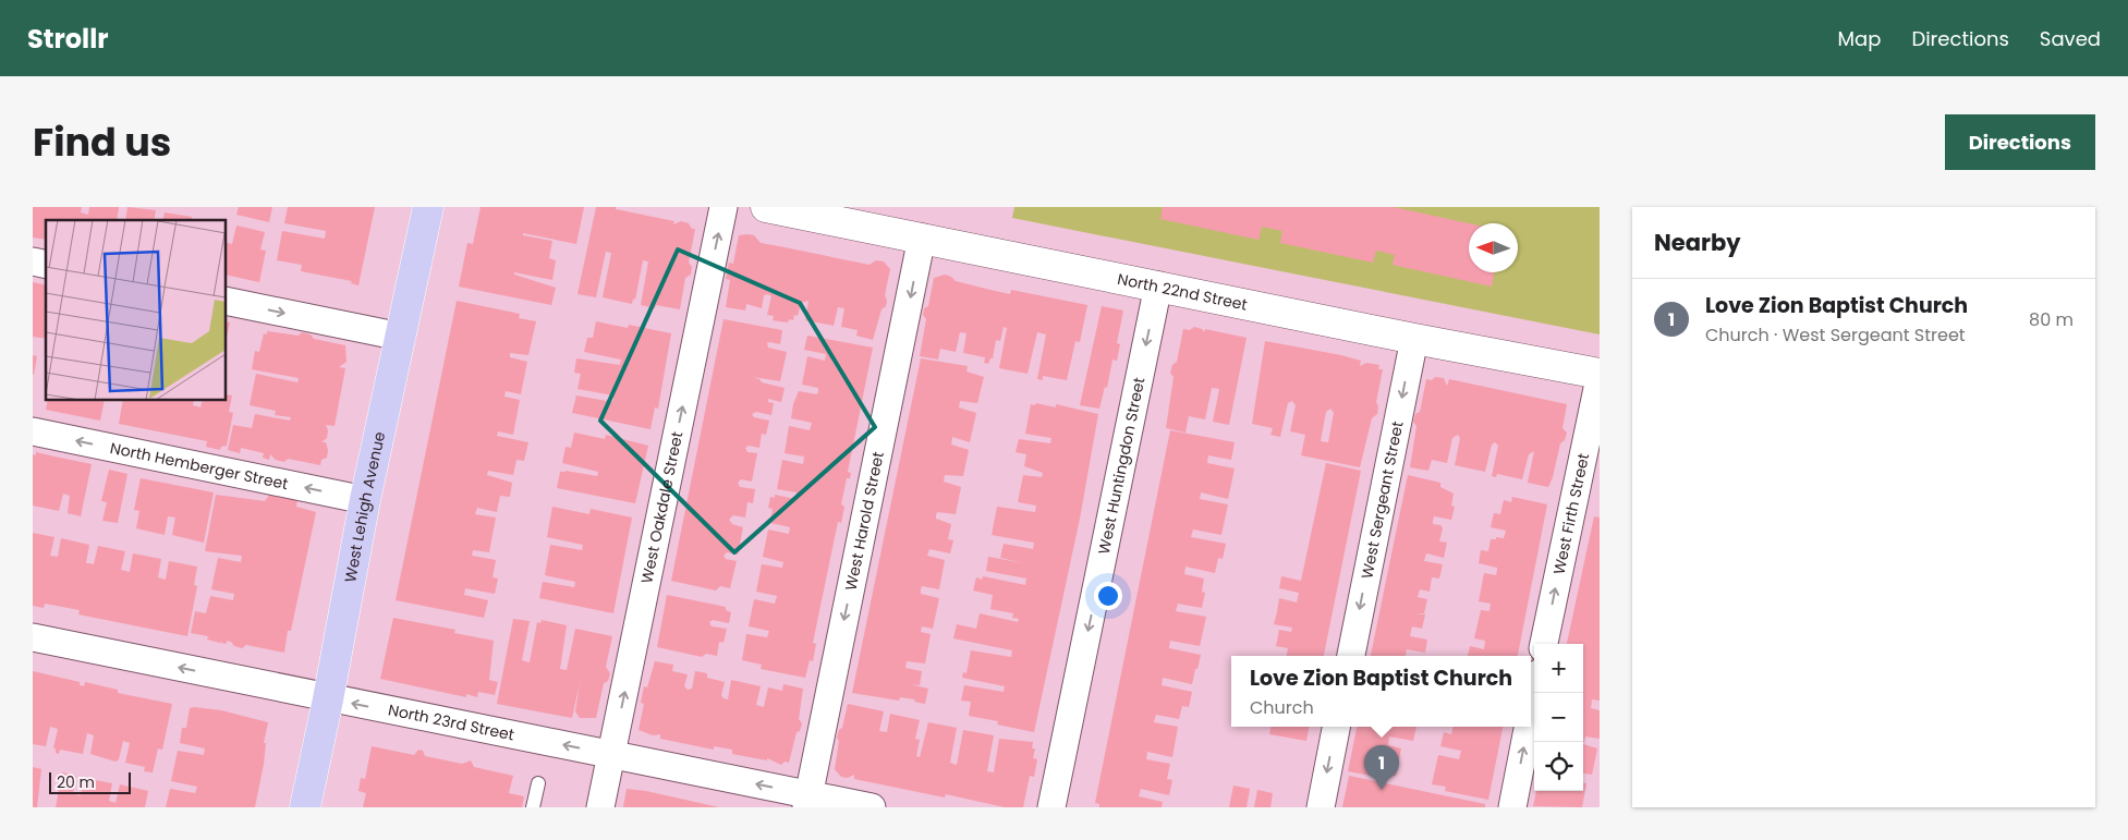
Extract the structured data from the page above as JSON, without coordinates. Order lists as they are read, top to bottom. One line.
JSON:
{"streets":{"main road":["North 22nd Street","West Lehigh Avenue"],"street":["North Hemberger Street","West Huntingdon Street","West Sergeant Street","West Oakdale Street","West Firth Street","West Harold Street","North 23rd Street"]},"crossings":[["North 22nd Street","West Huntingdon Street"],["North 22nd Street","West Sergeant Street"],["North 22nd Street","West Harold Street"],["North Hemberger Street","West Lehigh Avenue"],["West Lehigh Avenue","North 23rd Street"],["West Oakdale Street","North 23rd Street"],["West Harold Street","North 23rd Street"]],"one_way":["West Huntingdon Street","West Sergeant Street","West Oakdale Street","West Firth Street","West Harold Street","North 23rd Street"],"scale_bar":"20 m","north":"left","page":{"header":"Strollr","nav":["Map","Directions","Saved"],"title":"Find us","buttons":"Directions","heading":"Nearby","list":[{"mark":"1","name":"Love Zion Baptist Church","note":"Church · West Sergeant Street","value":"80 m"}],"map_buttons":["+","−"],"popup":["Love Zion Baptist Church","Church"],"pins":"1","scale":"20 m"}}
